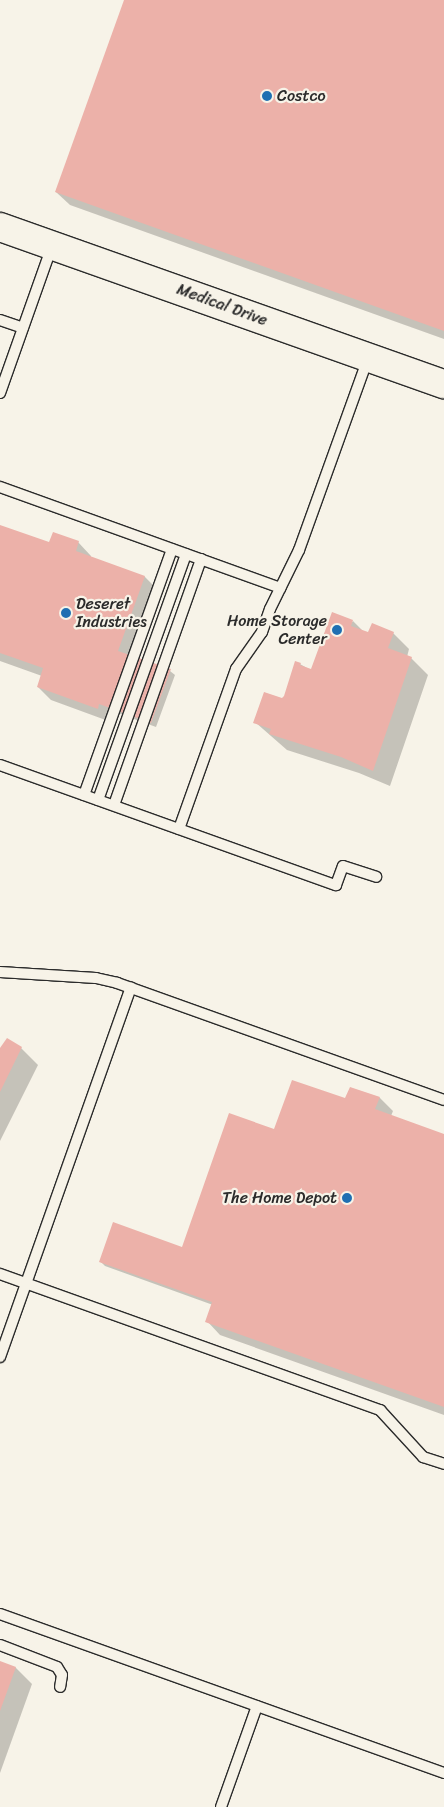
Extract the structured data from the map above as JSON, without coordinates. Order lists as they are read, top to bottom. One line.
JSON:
{"streets":{"street":["Medical Drive"]},"places":["Costco","Deseret Industries","Home Storage Center","The Home Depot"]}
